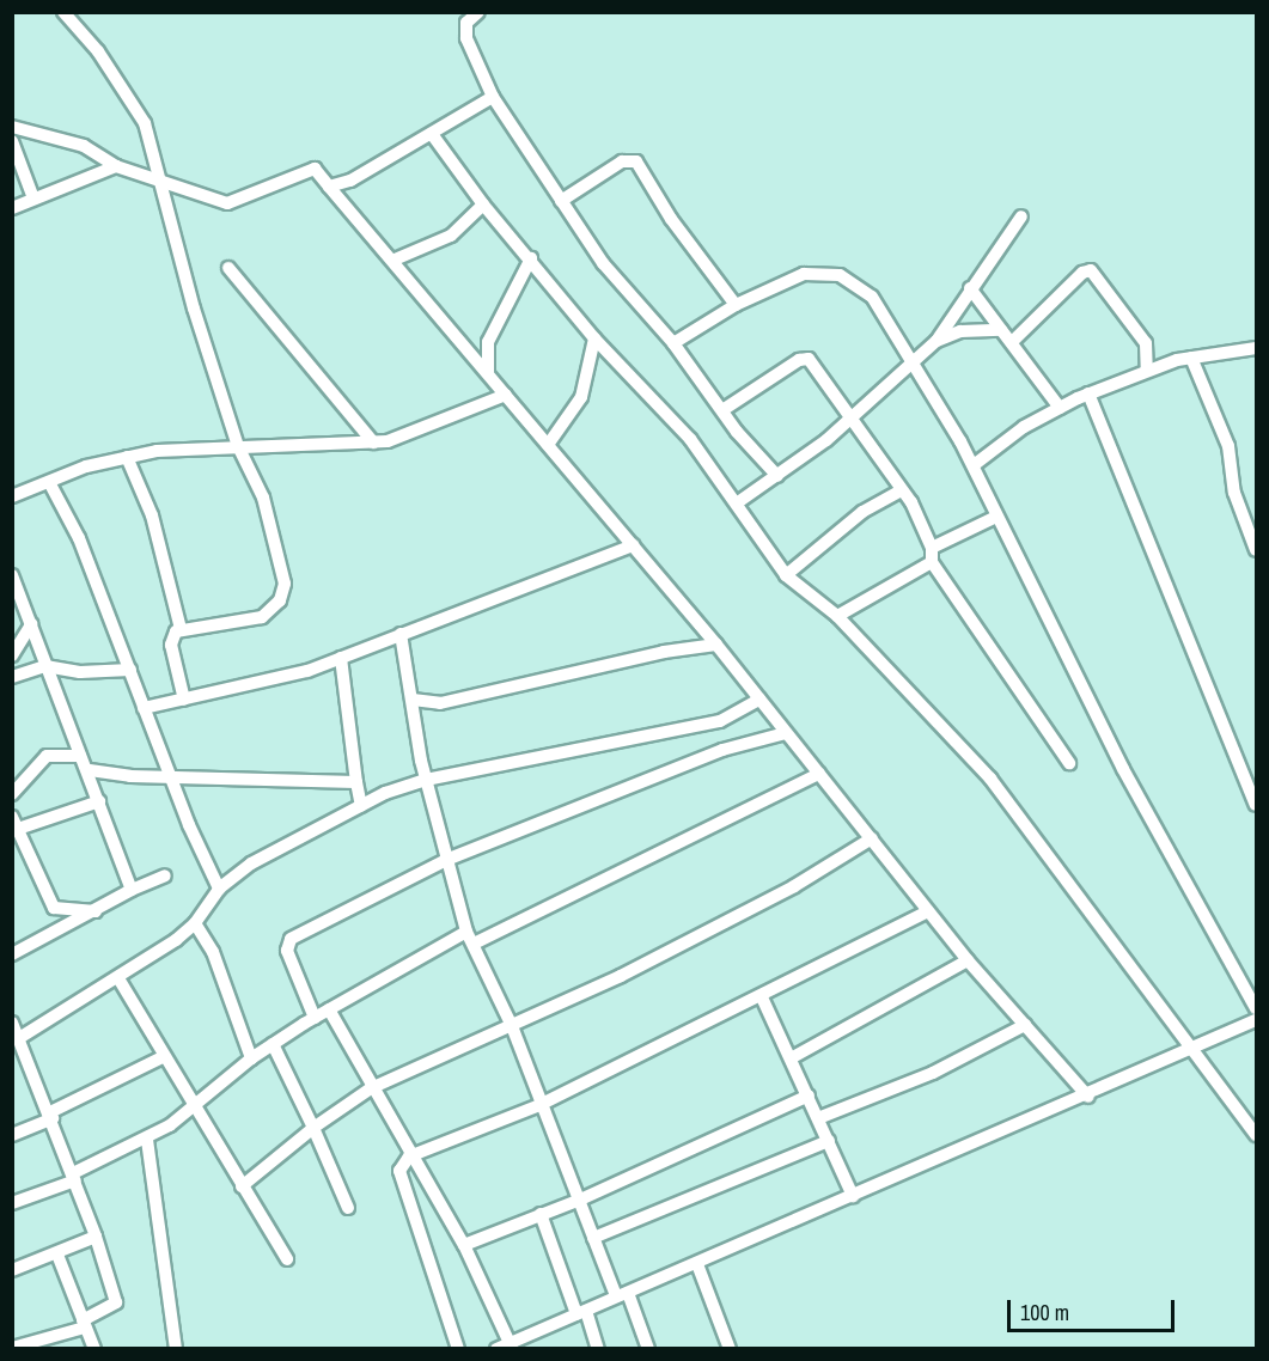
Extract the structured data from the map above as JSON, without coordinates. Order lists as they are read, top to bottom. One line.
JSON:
{"scale_bar":"100 m"}
